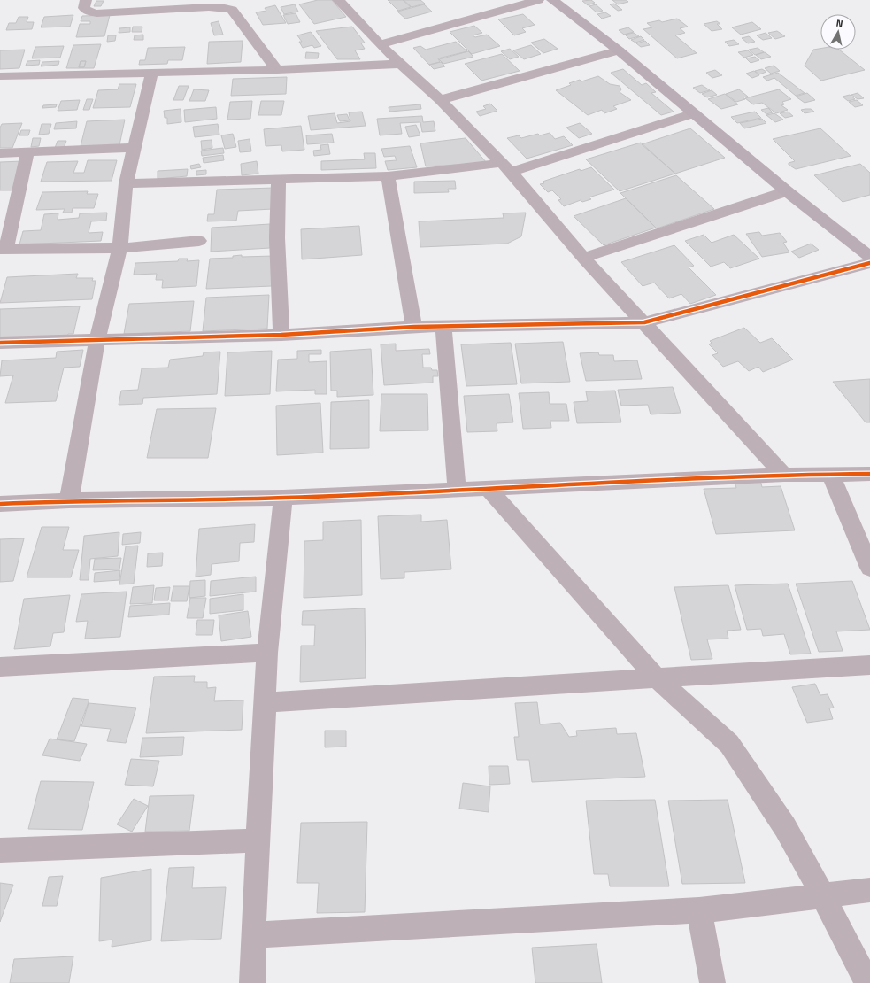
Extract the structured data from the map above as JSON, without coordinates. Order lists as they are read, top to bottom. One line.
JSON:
{"north":"top"}
